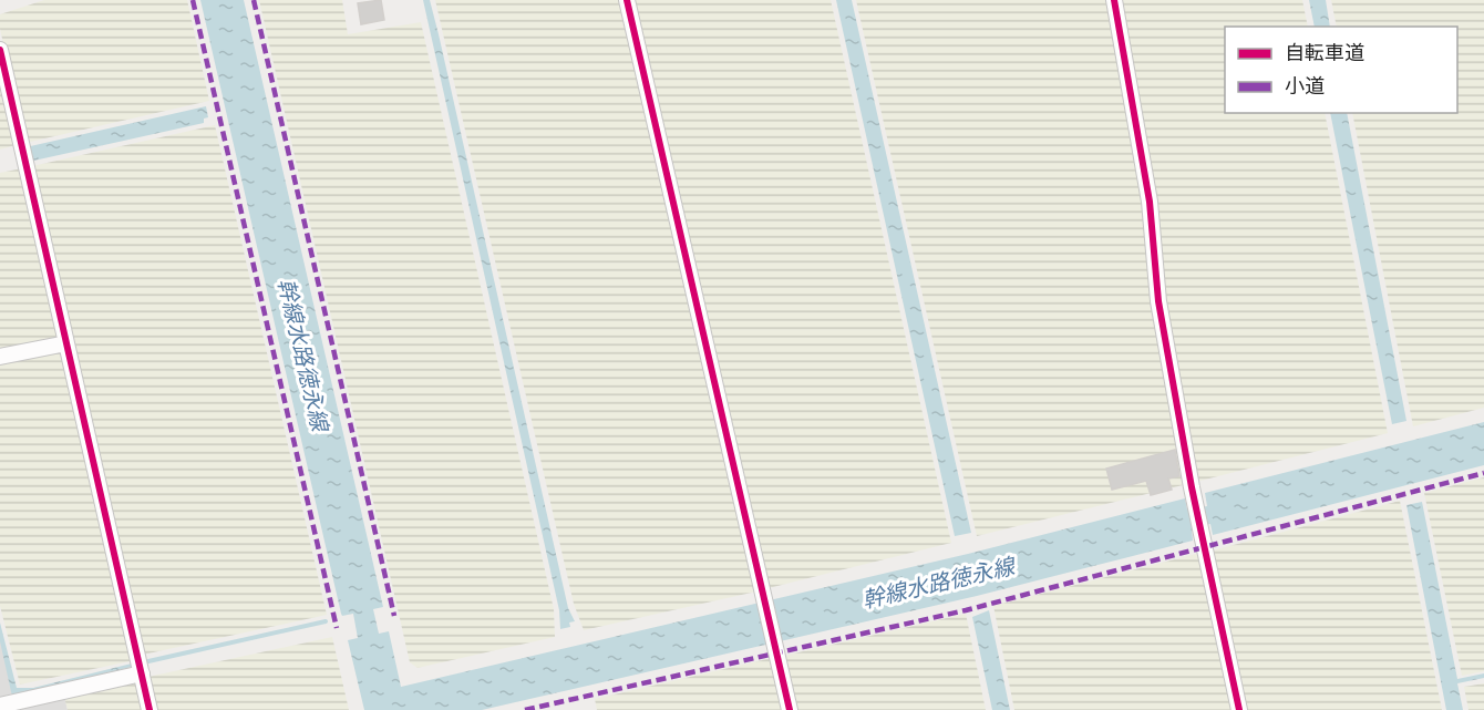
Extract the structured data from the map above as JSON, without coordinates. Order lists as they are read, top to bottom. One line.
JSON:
{"water":["幹線水路徳永線"],"legend":["自転車道","小道"]}
